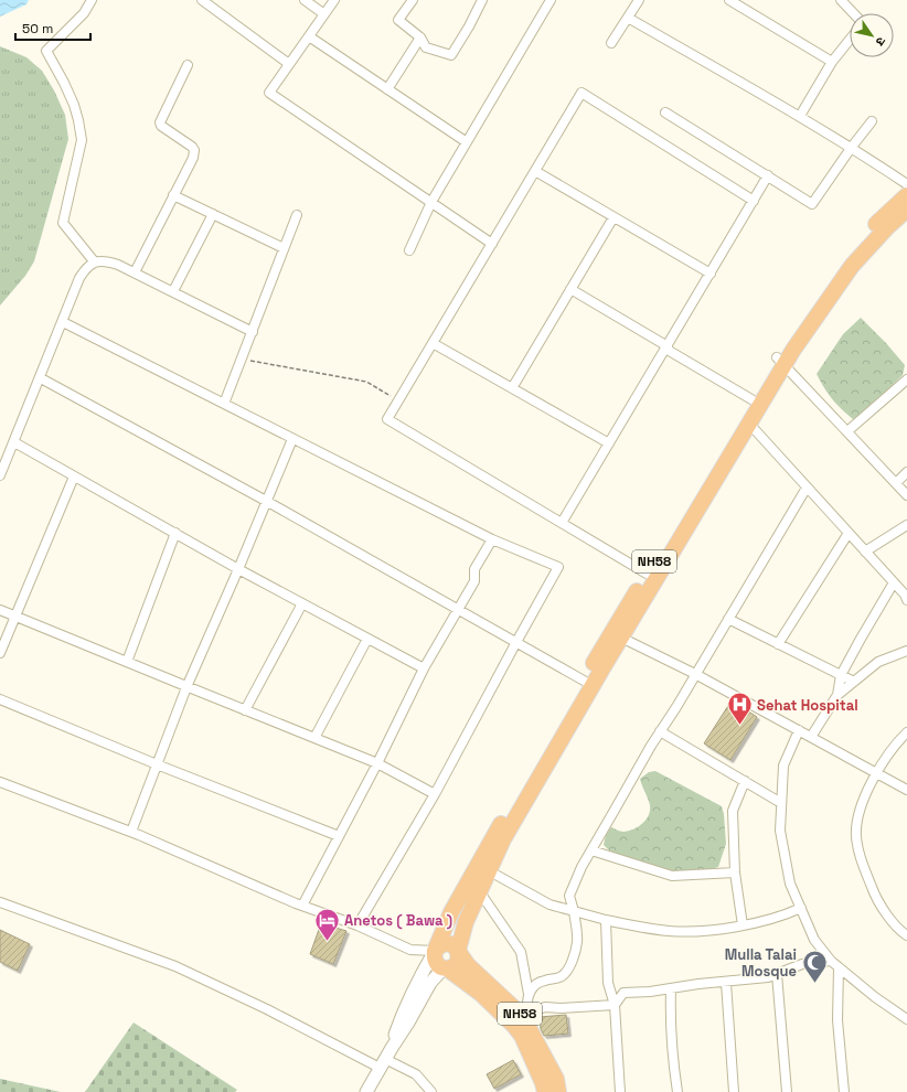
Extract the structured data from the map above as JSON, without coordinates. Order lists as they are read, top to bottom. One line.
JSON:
{"streets":{"highway":["NH58"]},"places":{"hospital":["Sehat Hospital"],"hotel":["Anetos ( Bawa )"],"mosque":["Mulla Talai Mosque"]},"scale_bar":"50 m","north":"bottom right"}
